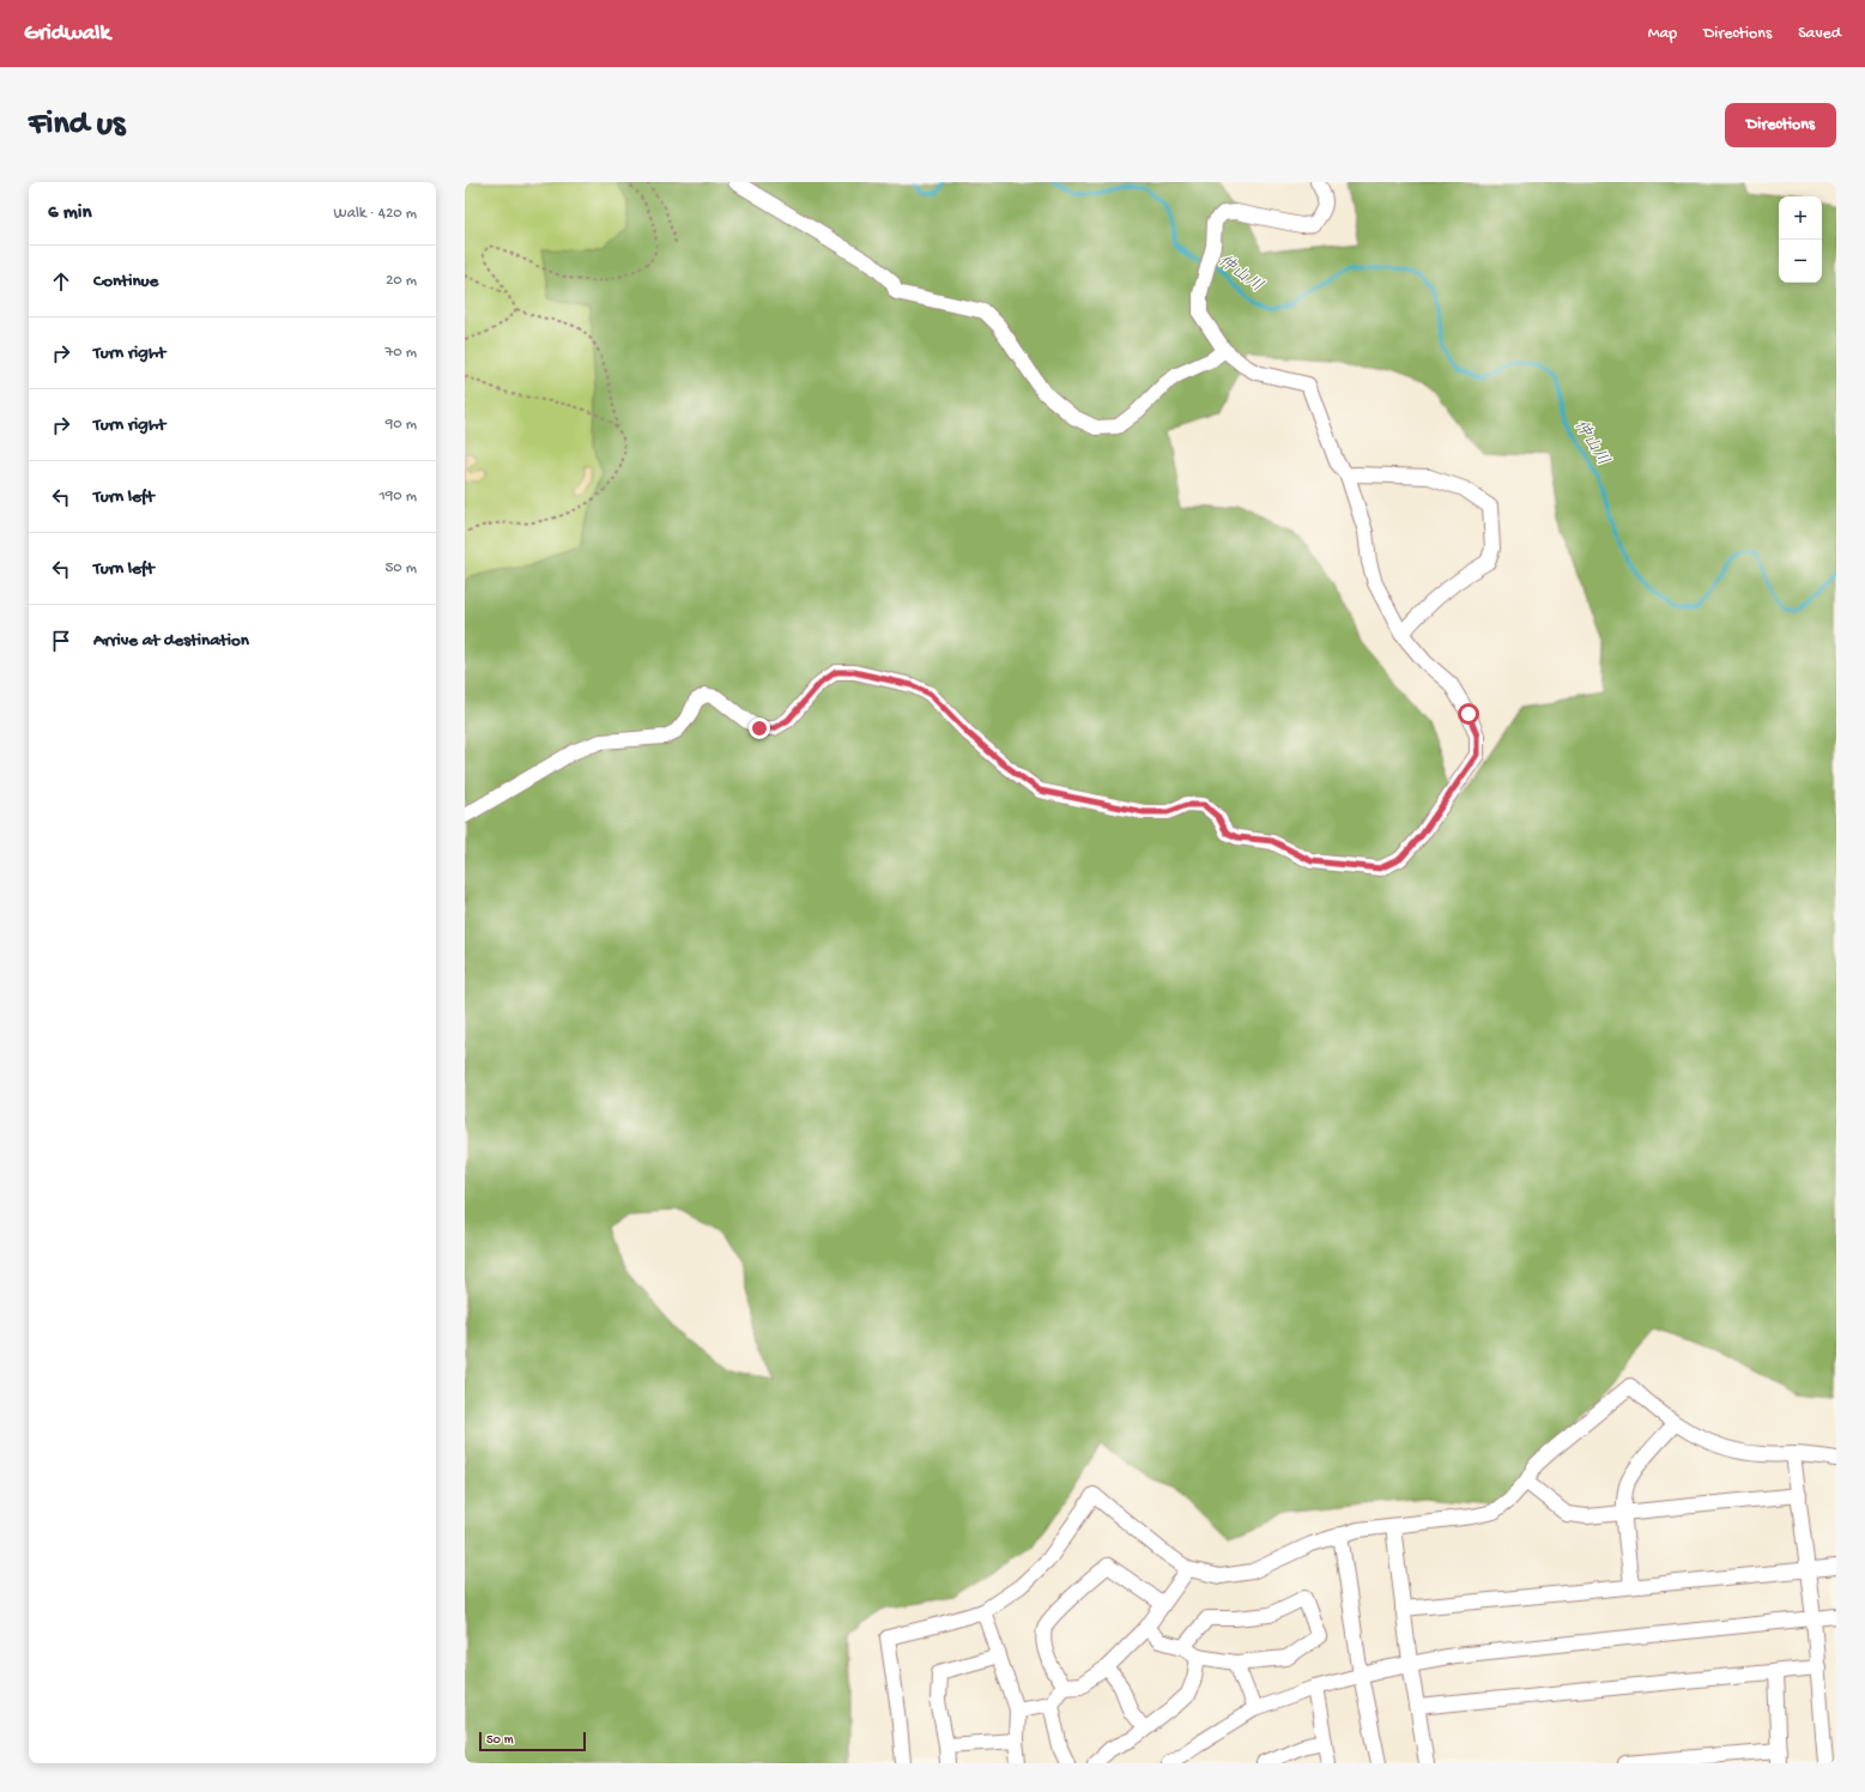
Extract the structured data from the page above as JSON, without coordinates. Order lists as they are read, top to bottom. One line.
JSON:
{"water":["仲山川"],"scale_bar":"50 m","page":{"header":"Gridwalk","nav":["Map","Directions","Saved"],"buttons":"Directions","title":"Find us","heading":["6 min","Walk · 420 m"],"map_buttons":["+","−"],"list":[["Continue","20 m"],["Turn right","70 m"],["Turn right","90 m"],["Turn left","190 m"],["Turn left","50 m"],"Arrive at destination"],"scale":"50 m"}}
